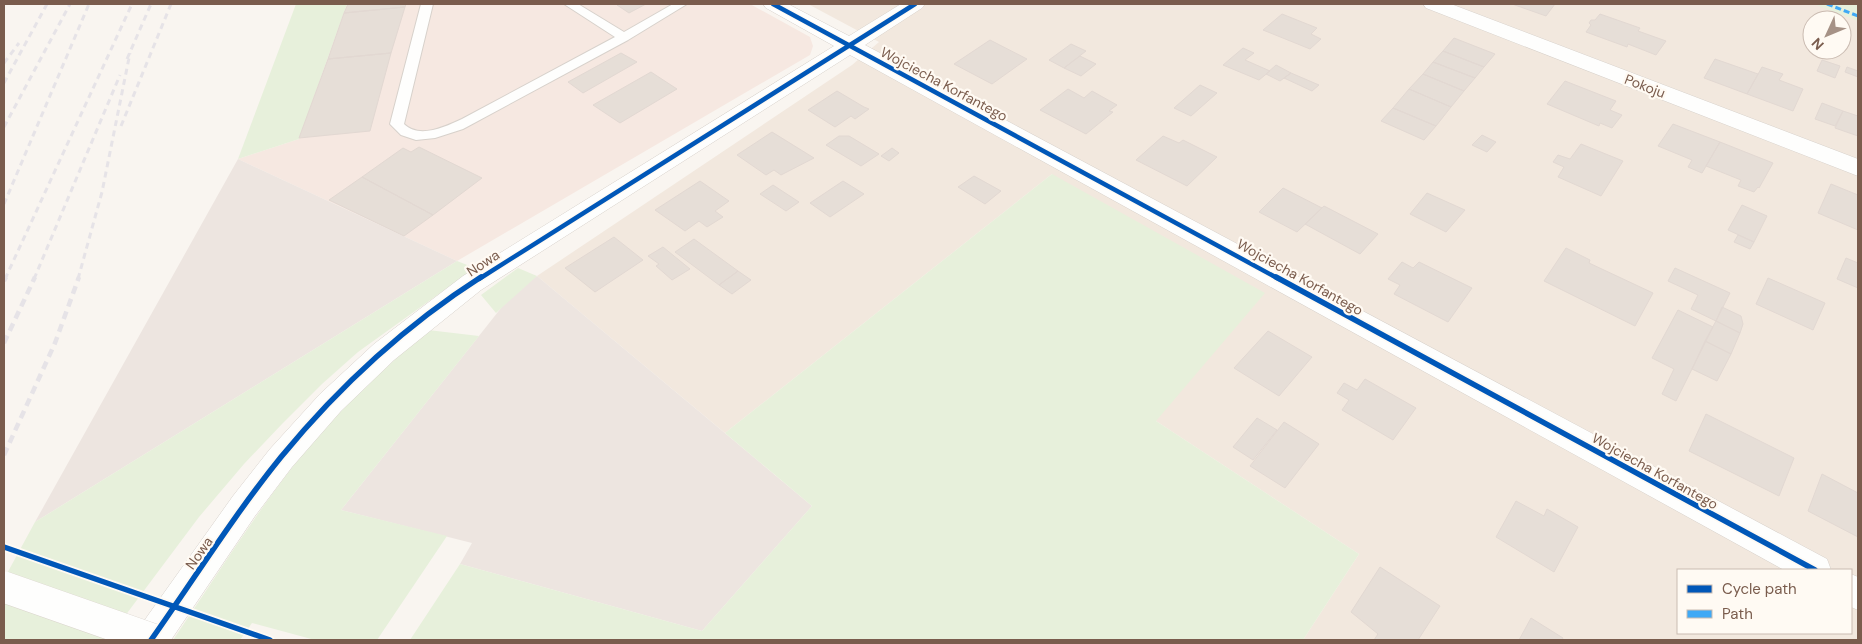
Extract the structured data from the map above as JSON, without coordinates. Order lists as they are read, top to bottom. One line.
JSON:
{"streets":{"street":["Wojciecha Korfantego","Pokoju","Nowa"]},"crossings":[["Wojciecha Korfantego","Nowa"]],"legend":["Cycle path","Path"],"north":"bottom left"}
